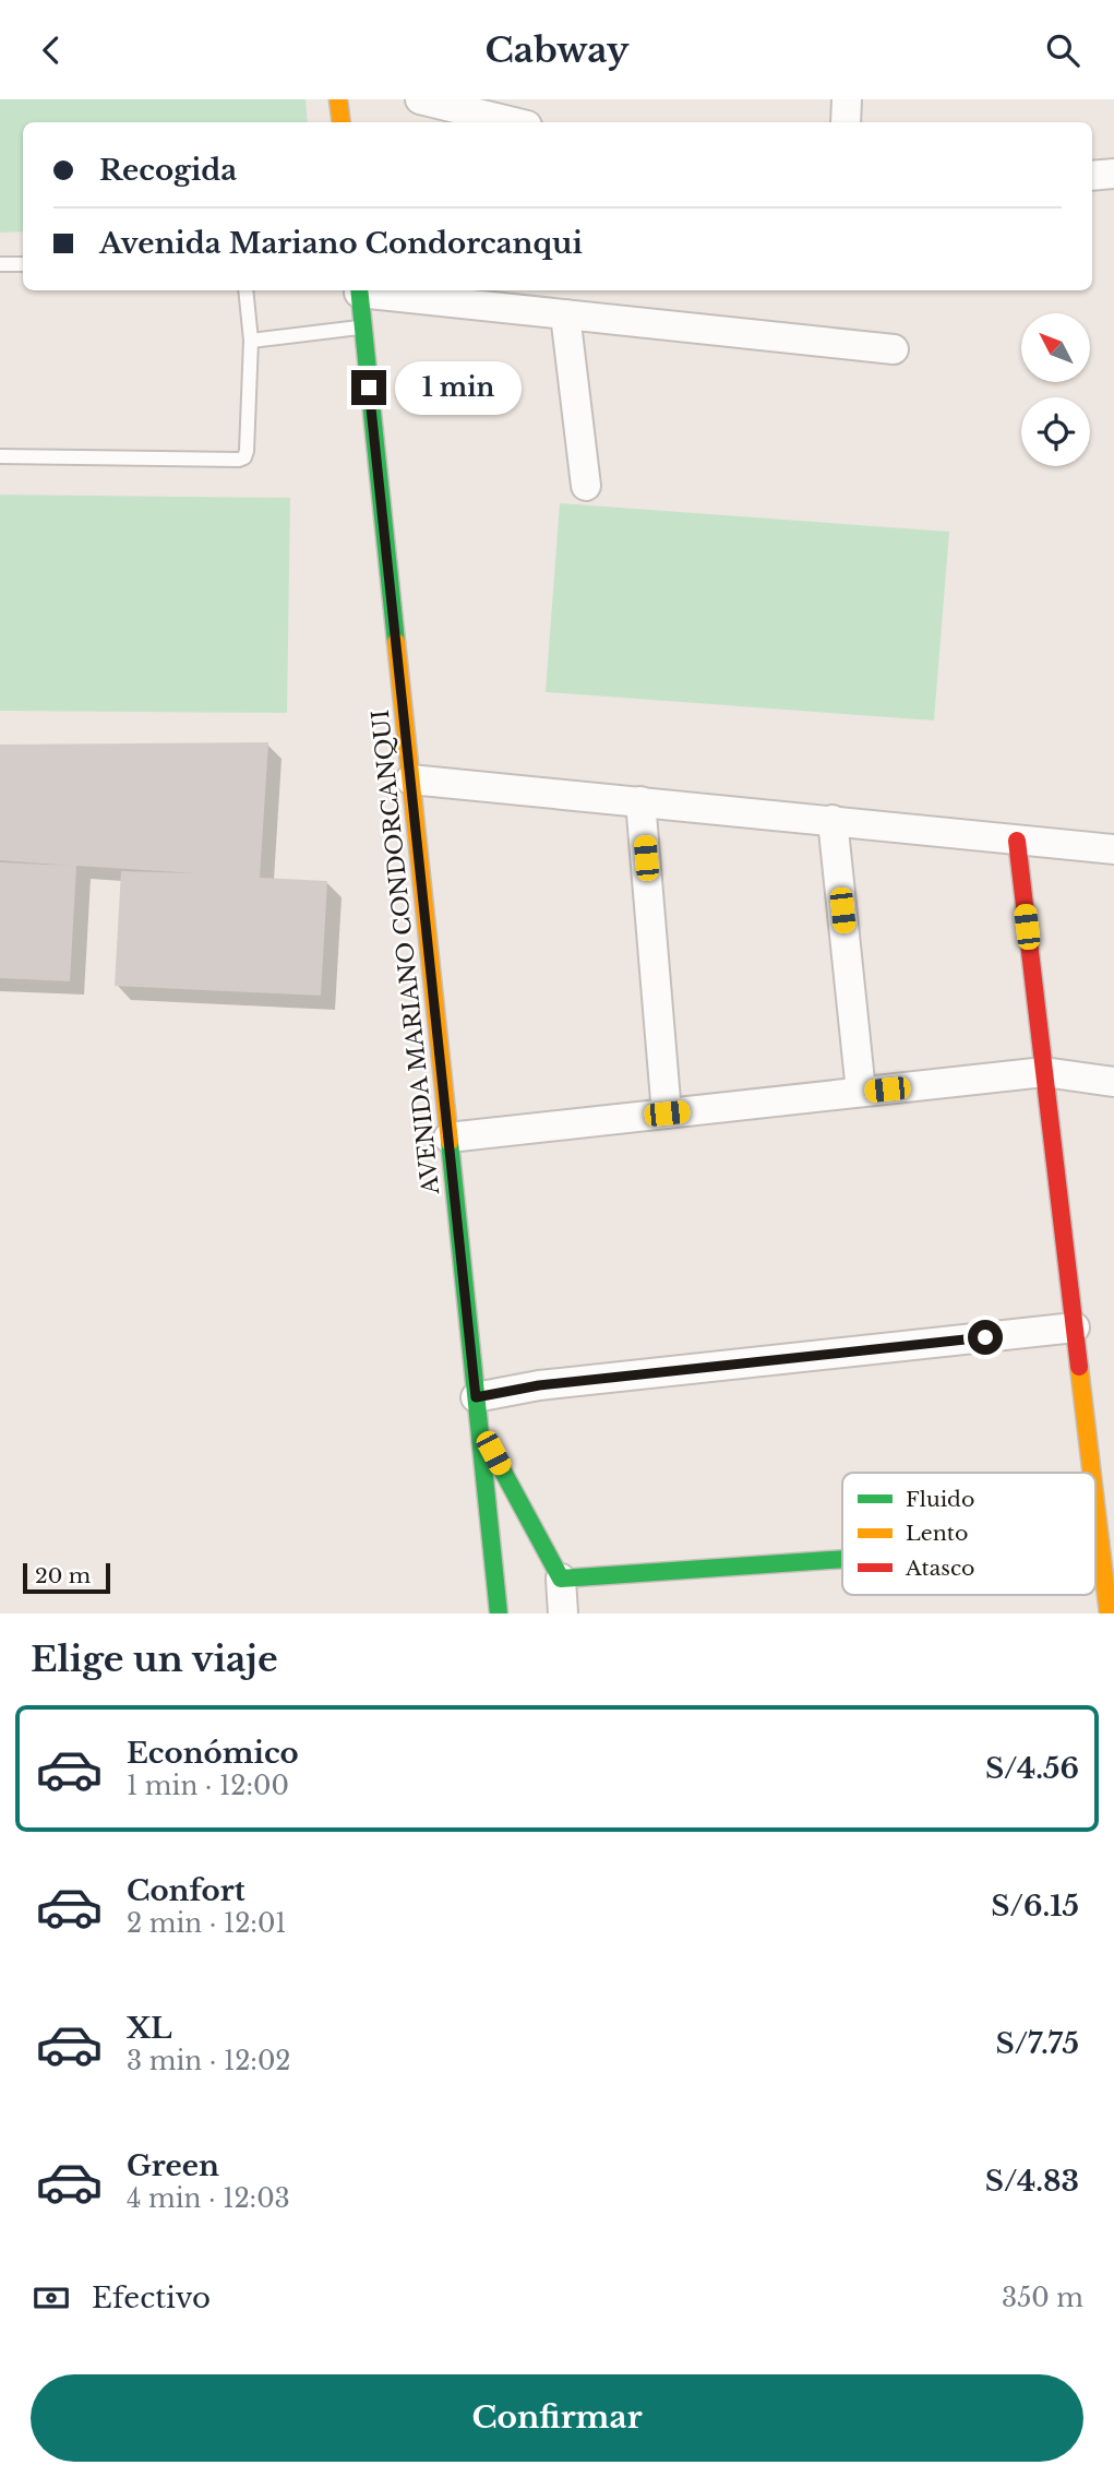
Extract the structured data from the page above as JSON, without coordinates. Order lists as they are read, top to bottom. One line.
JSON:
{"streets":{"street":["AVENIDA MARIANO CONDORCANQUI"]},"legend":["Fluido","Lento","Atasco"],"scale_bar":"20 m","north":"top left","page":{"header":"Cabway","banner":["Recogida","Avenida Mariano Condorcanqui"],"bubble":"1 min","scale":"20 m","heading":"Elige un viaje","list":[{"name":"Económico","note":"1 min · 12:00","value":"S/4.56"},{"name":"Confort","note":"2 min · 12:01","value":"S/6.15"},{"name":"XL","note":"3 min · 12:02","value":"S/7.75"},{"name":"Green","note":"4 min · 12:03","value":"S/4.83"}],"pay":["Efectivo","350 m"],"buttons":"Confirmar"}}
